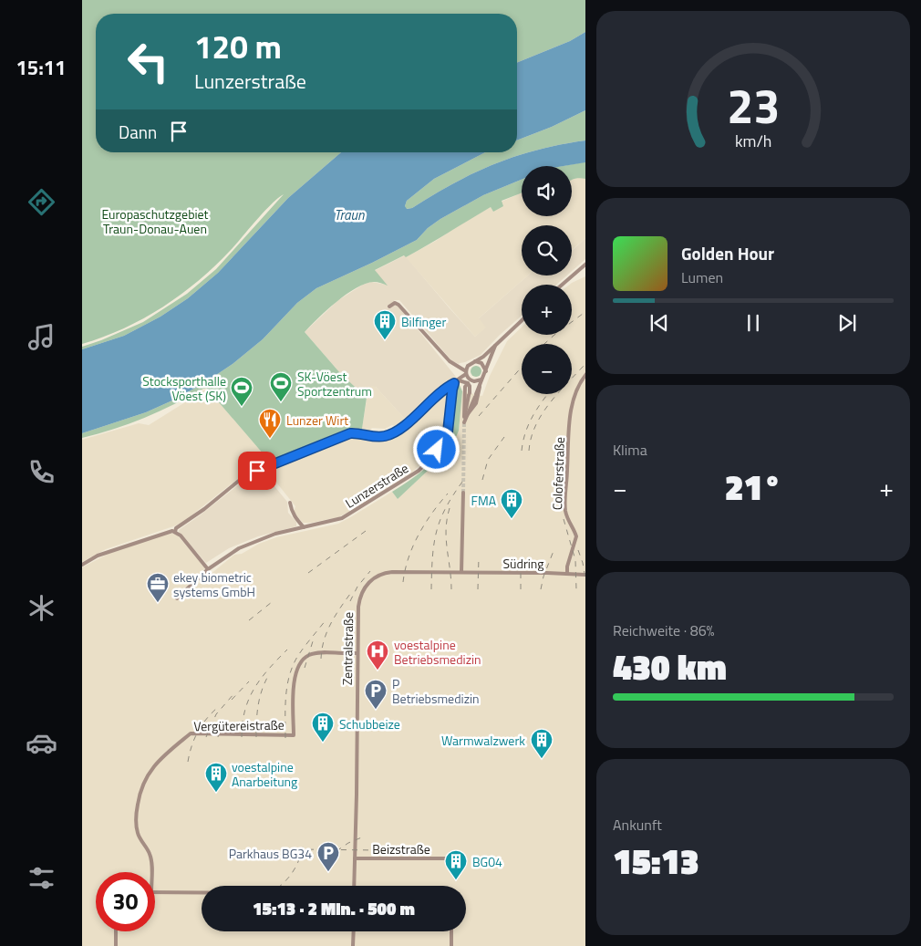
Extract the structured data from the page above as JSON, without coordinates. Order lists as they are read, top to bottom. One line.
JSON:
{"streets":{"street":["Coloferstraße","Lunzerstraße","Südring","Zentralstraße","Vergütereistraße","Beizstraße"]},"crossings":[["Coloferstraße","Südring"],["Südring","Zentralstraße"],["Zentralstraße","Vergütereistraße"],["Zentralstraße","Beizstraße"]],"water":["Traun"],"parks":["Europaschutzgebiet Traun-Donau-Auen"],"places":{"building":["Bilfinger","FMA","Schubbeize","Warmwalzwerk","voestalpine Anarbeitung","BG04"],"sports":["SK-Vöest Sportzentrum","Stocksporthalle Vöest (SK)"],"restaurant":["Lunzer Wirt"],"office":["ekey biometric systems GmbH"],"hospital":["voestalpine Betriebsmedizin"],"parking":["P Betriebsmedizin","Parkhaus BG34"]},"page":{"tabs":"15:11","turn":["120 m","Lunzerstraße"],"then":"Dann","map_buttons":["+","−"],"song":["Golden Hour","Lumen"],"tile":["Klima",["Reichweite · 86%","430 km"],["Ankunft","15:13"]],"heat":["−","21°","+"],"limit":"30","trip":"15:13 · 2 Min. · 500 m","gauge":["23","km/h"]}}
